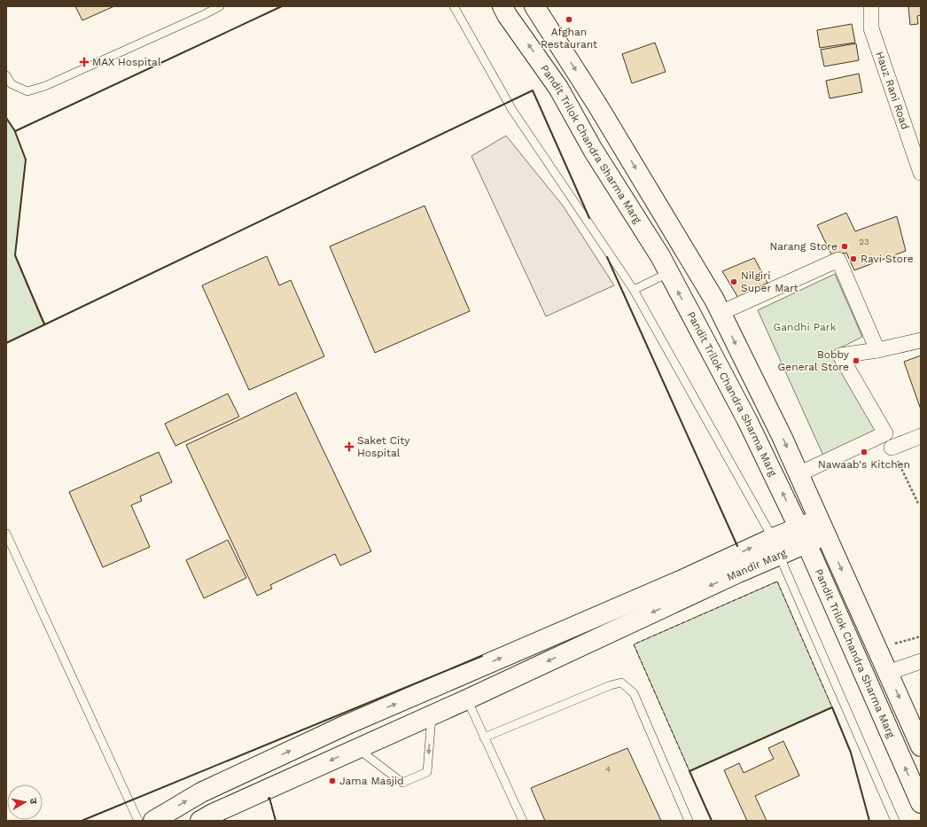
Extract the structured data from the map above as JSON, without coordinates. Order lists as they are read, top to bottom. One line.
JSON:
{"streets":{"main road":["Pandit Trilok Chandra Sharma Marg","Mandir Marg"],"street":["Hauz Rani Road"]},"crossings":[["Pandit Trilok Chandra Sharma Marg","Mandir Marg"]],"parks":["Gandhi Park"],"places":{"other":["Afghan Restaurant","Narang Store","Ravi Store","Nilgiri Super Mart","Bobby General Store","Nawaab's Kitchen","Jama Masjid"],"health":["MAX Hospital","Saket City Hospital"]},"house_numbers":["23","4"],"north":"right"}
